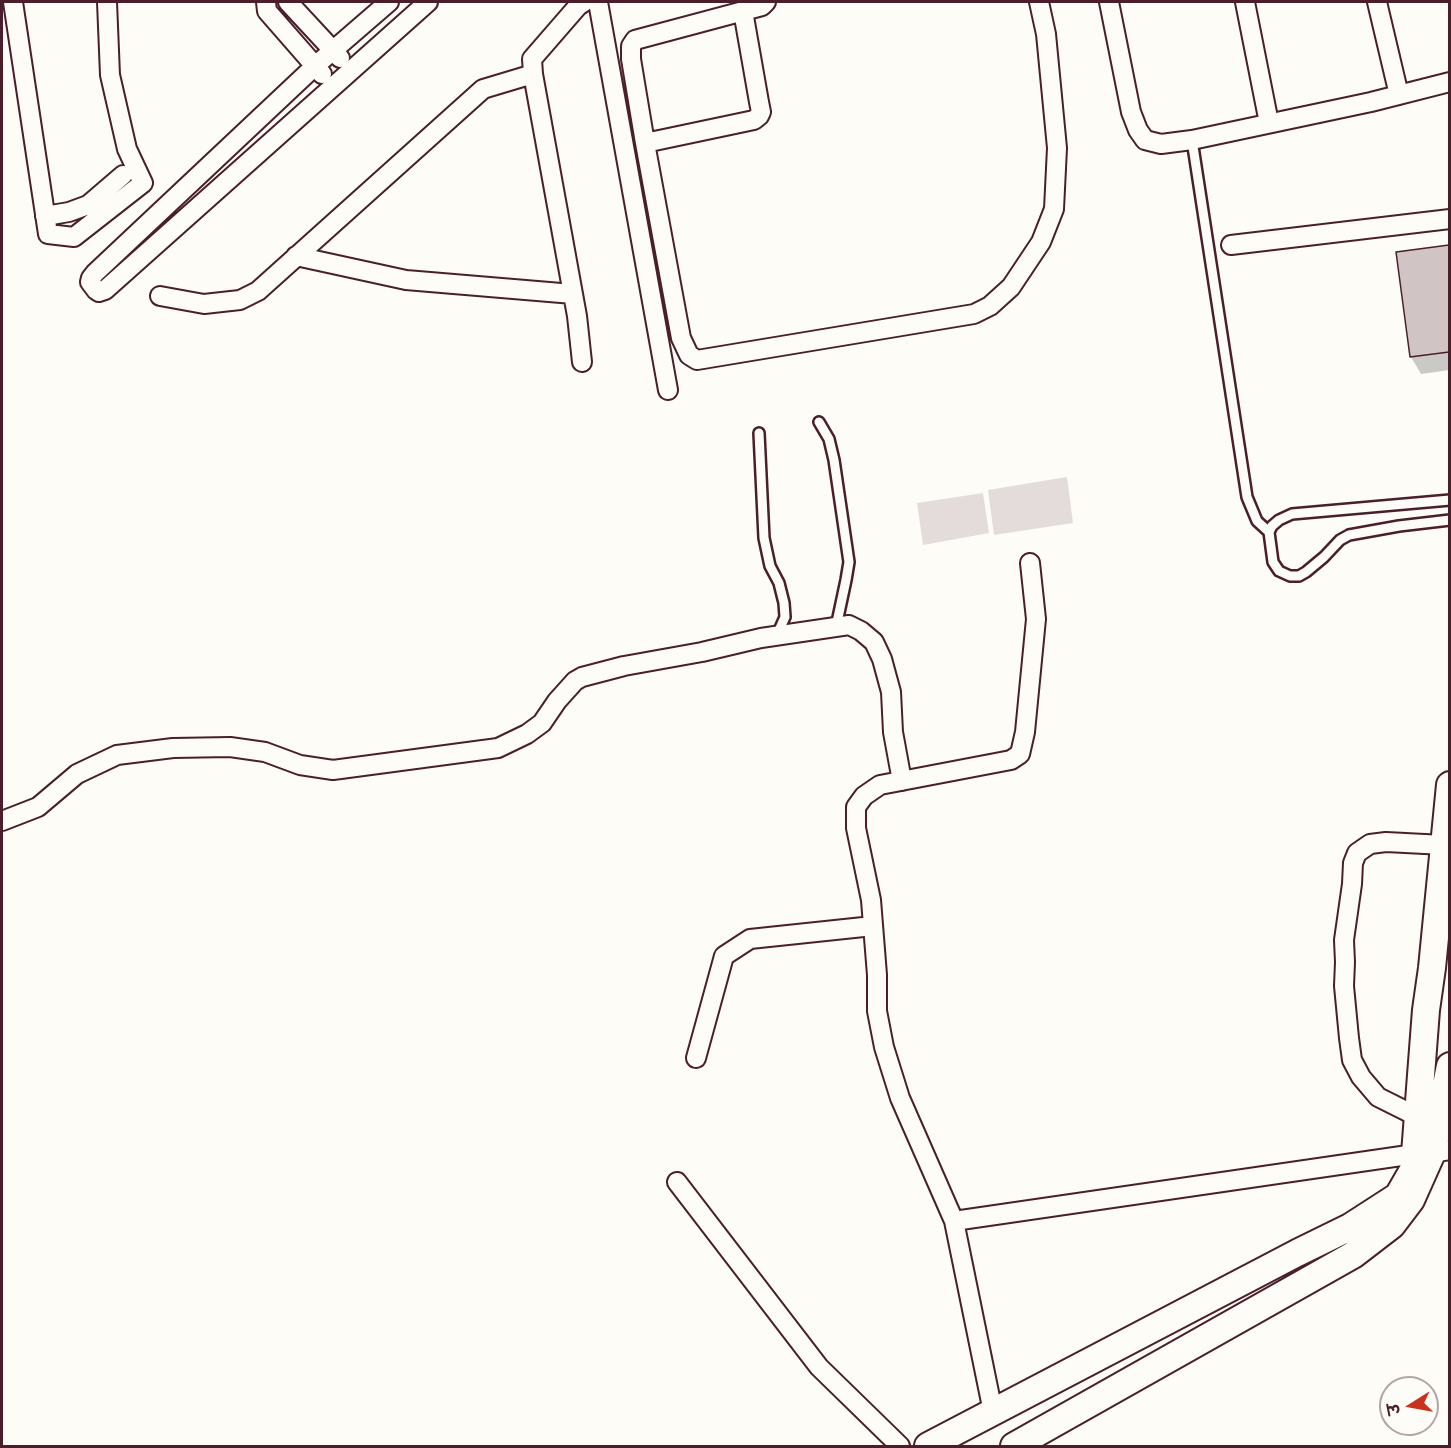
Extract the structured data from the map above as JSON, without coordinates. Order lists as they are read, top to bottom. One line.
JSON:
{"north":"left"}
